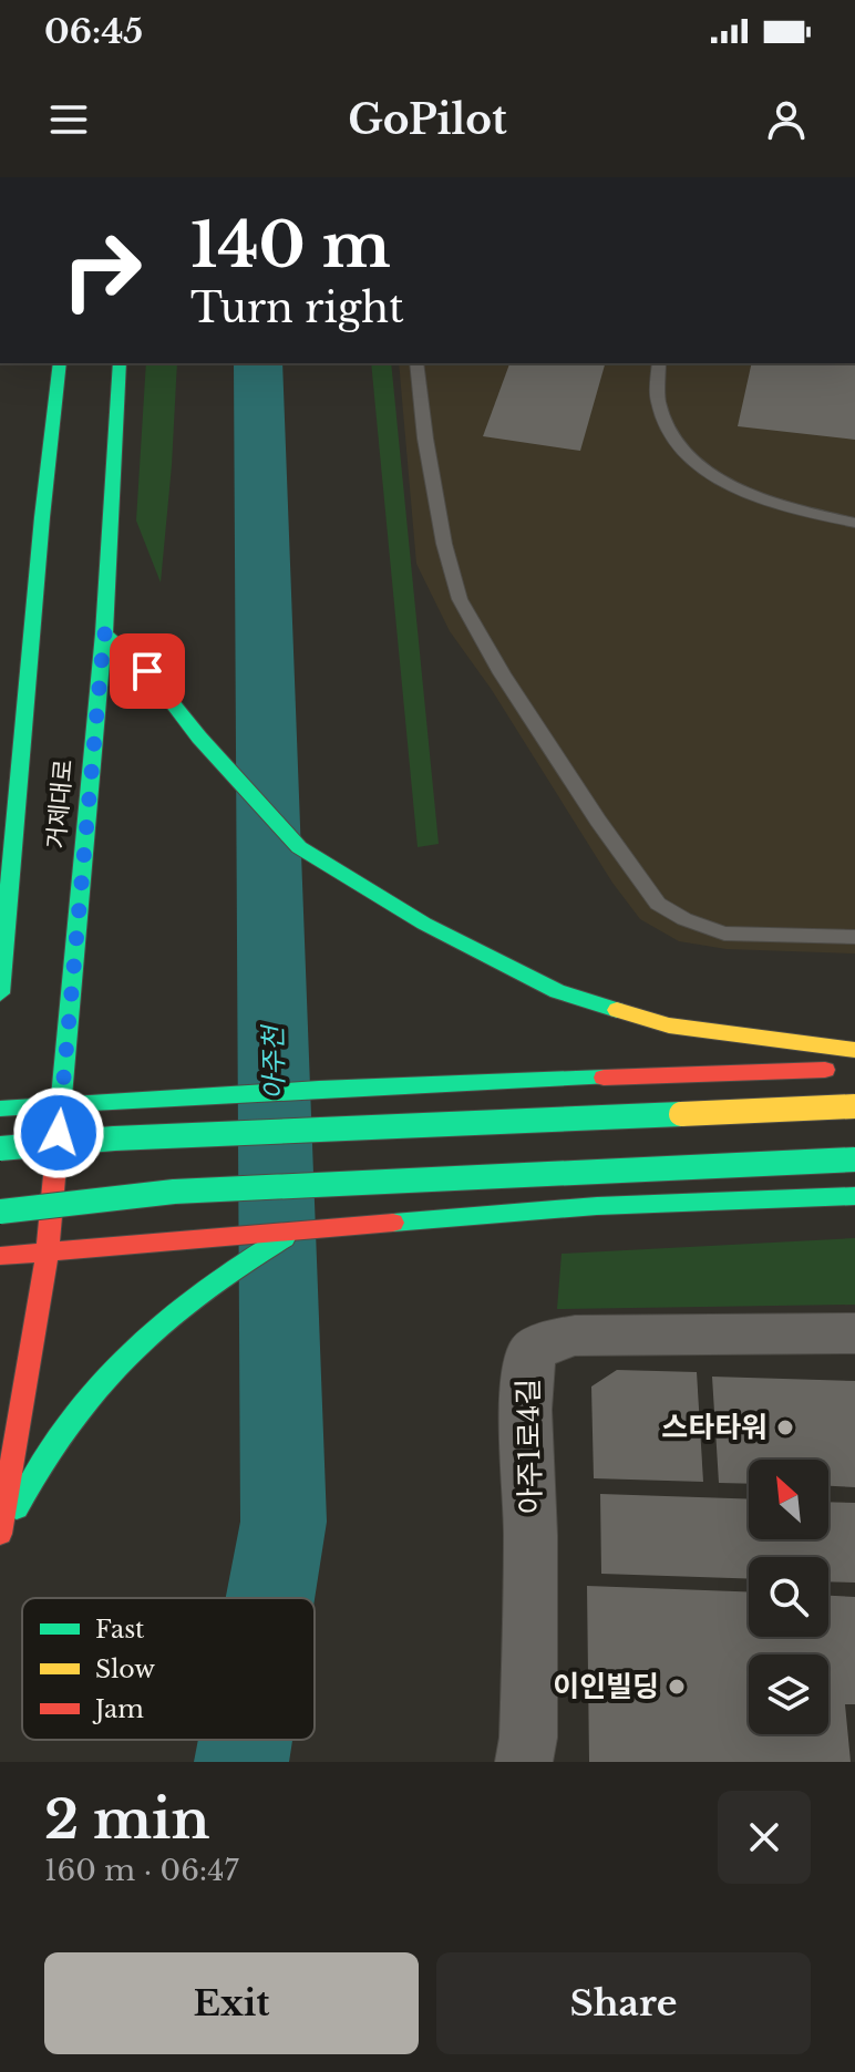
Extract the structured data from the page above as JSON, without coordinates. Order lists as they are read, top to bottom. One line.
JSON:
{"streets":{"main road":["거제대로"],"street":["아주1로4길"]},"water":["아주천"],"places":["스타타워","이인빌딩"],"legend":["Fast","Slow","Jam"],"north":"top left","page":{"status":"06:45","header":"GoPilot","turn":["140 m","Turn right"],"heading":["2 min","160 m · 06:47"],"buttons":["Exit","Share"]}}
